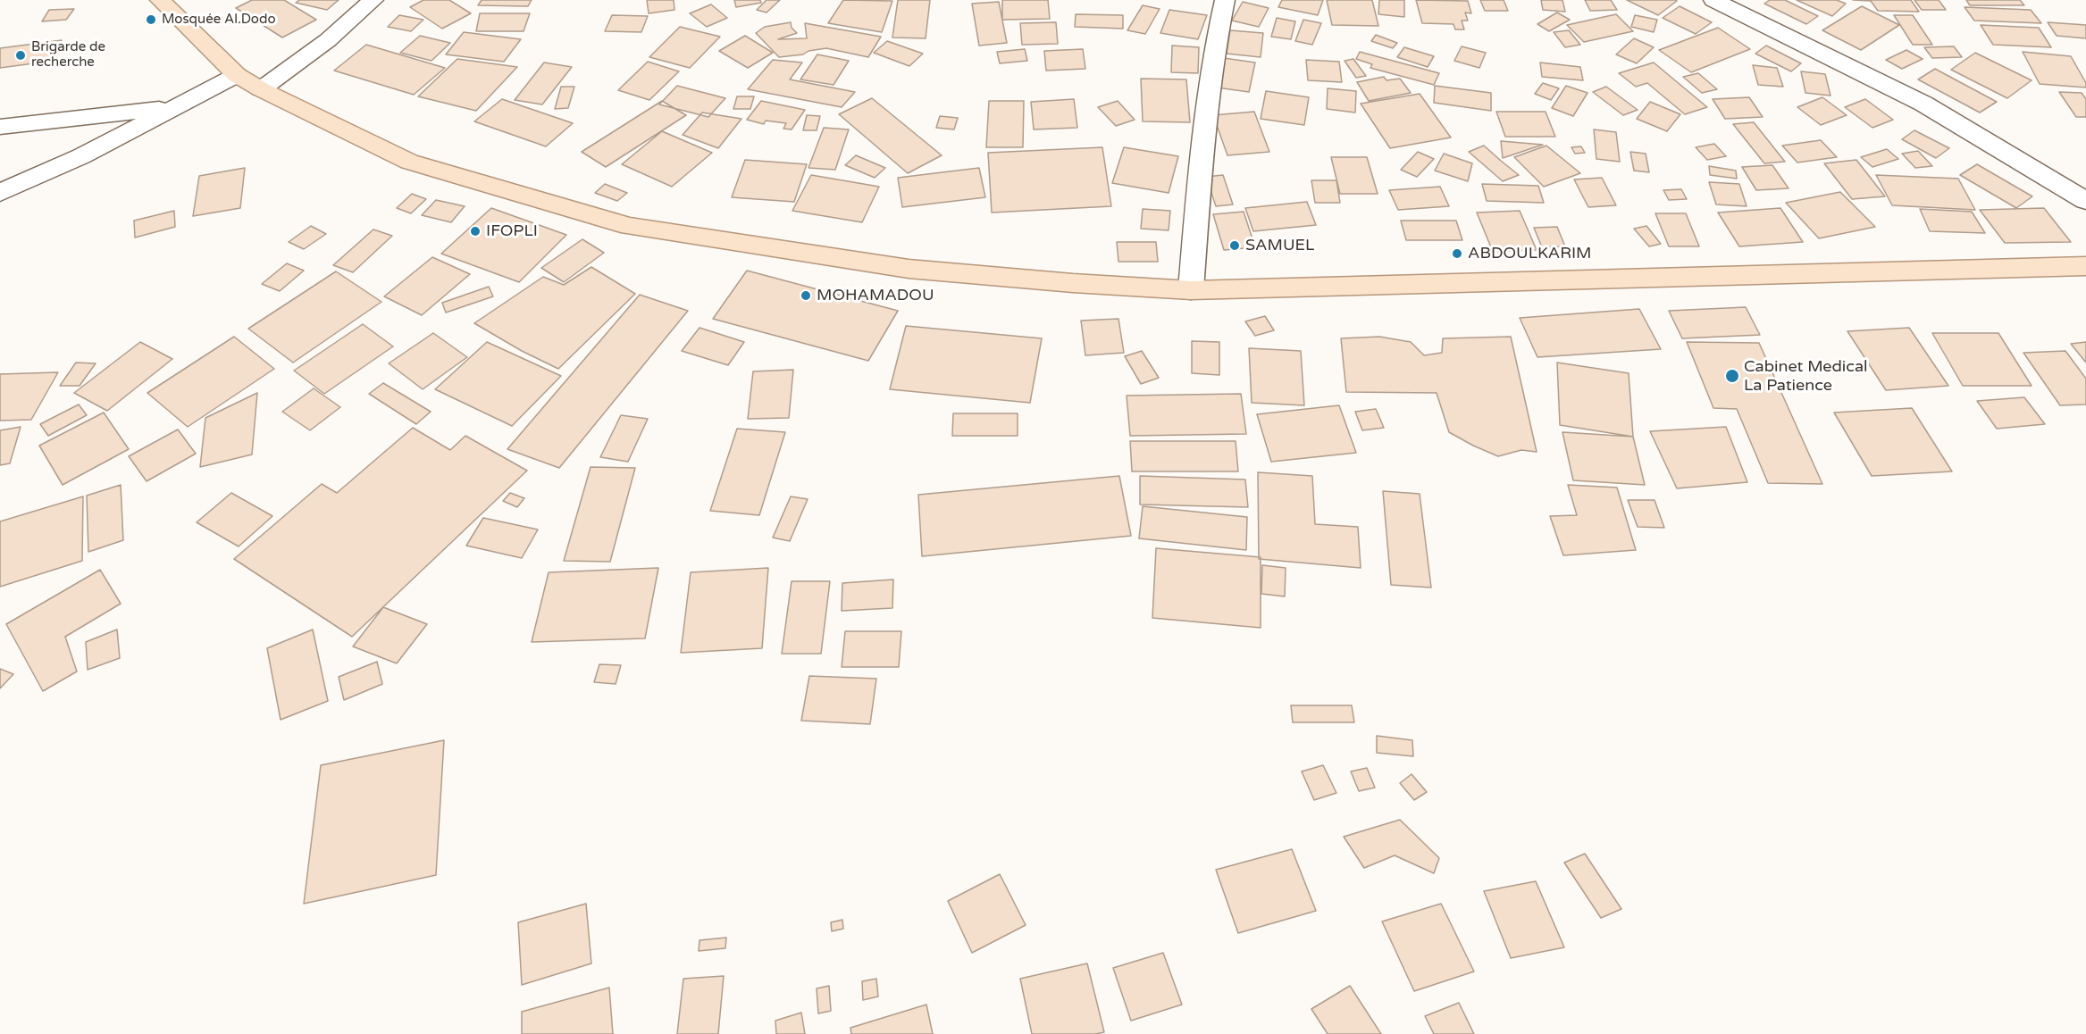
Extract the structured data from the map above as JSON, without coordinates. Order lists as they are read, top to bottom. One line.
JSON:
{"places":["Mosquée Al.Dodo","Brigarde de recherche","IFOPLI","SAMUEL","ABDOULKARIM","MOHAMADOU","Cabinet Medical La Patience"]}
